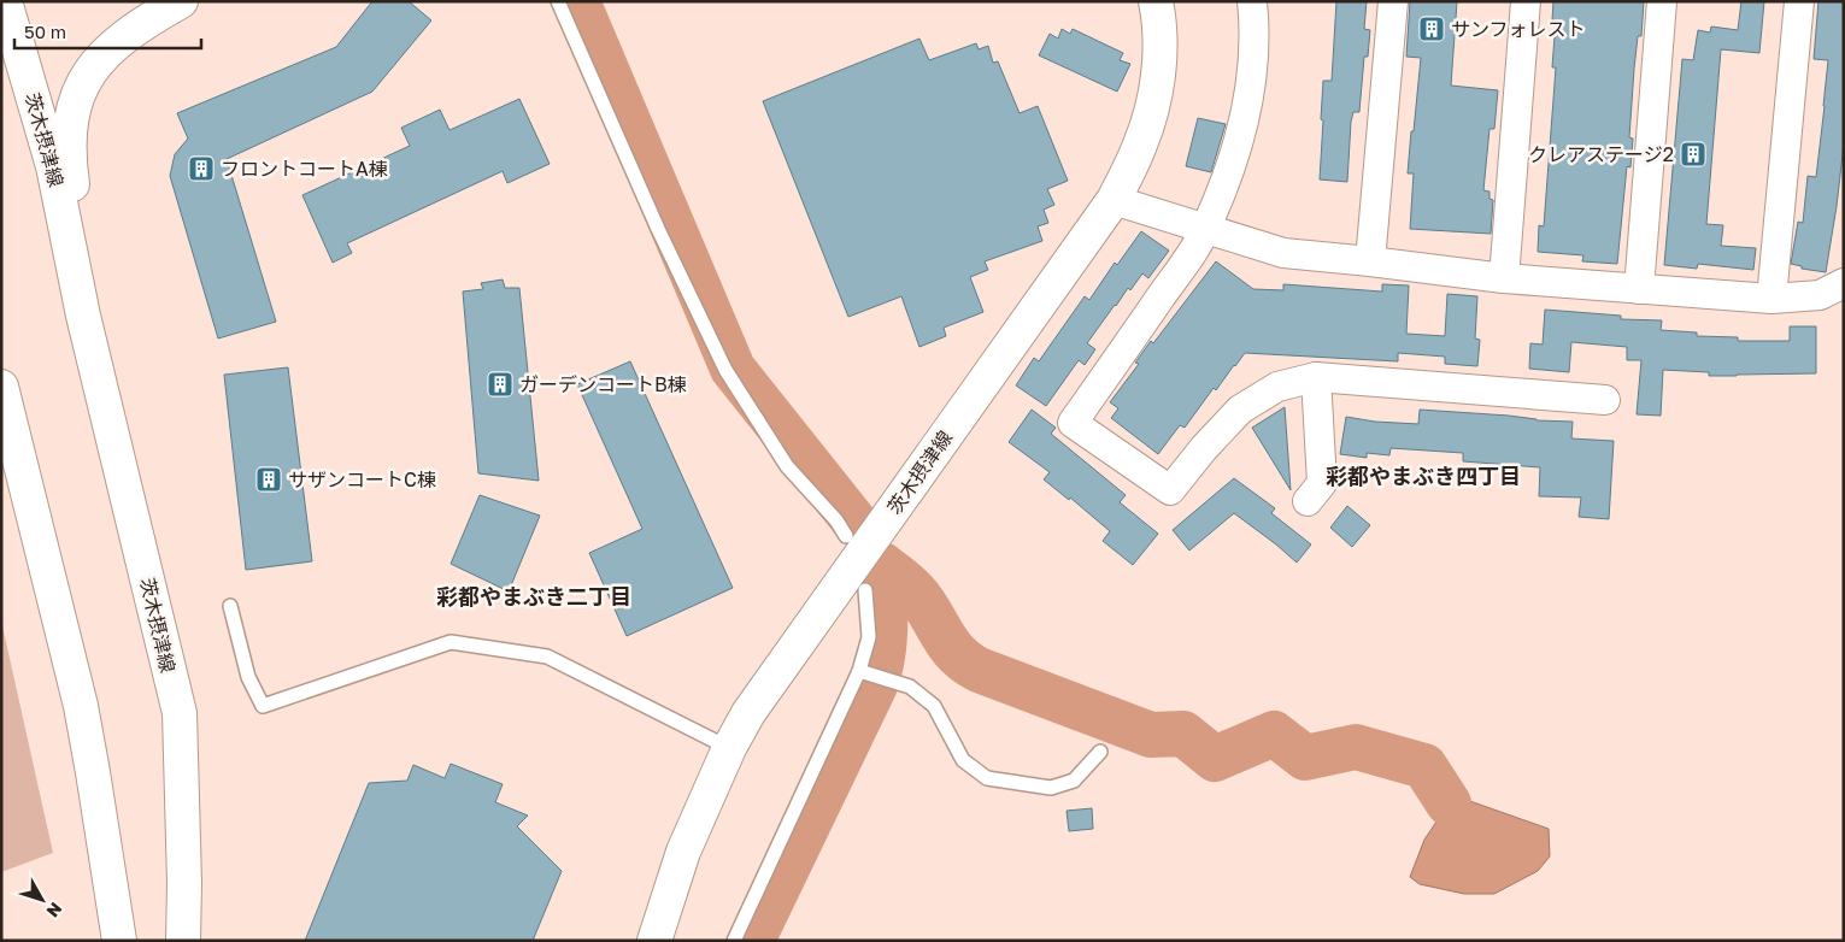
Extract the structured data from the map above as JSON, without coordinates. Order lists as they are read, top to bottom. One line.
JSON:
{"streets":{"main road":["茨木摂津線"]},"districts":["彩都やまぶき四丁目","彩都やまぶき二丁目"],"places":{"building":["サンフォレスト","クレアステージ2","フロントコートA棟","ガーデンコートB棟","サザンコートC棟"]},"scale_bar":"50 m","north":"bottom right"}
